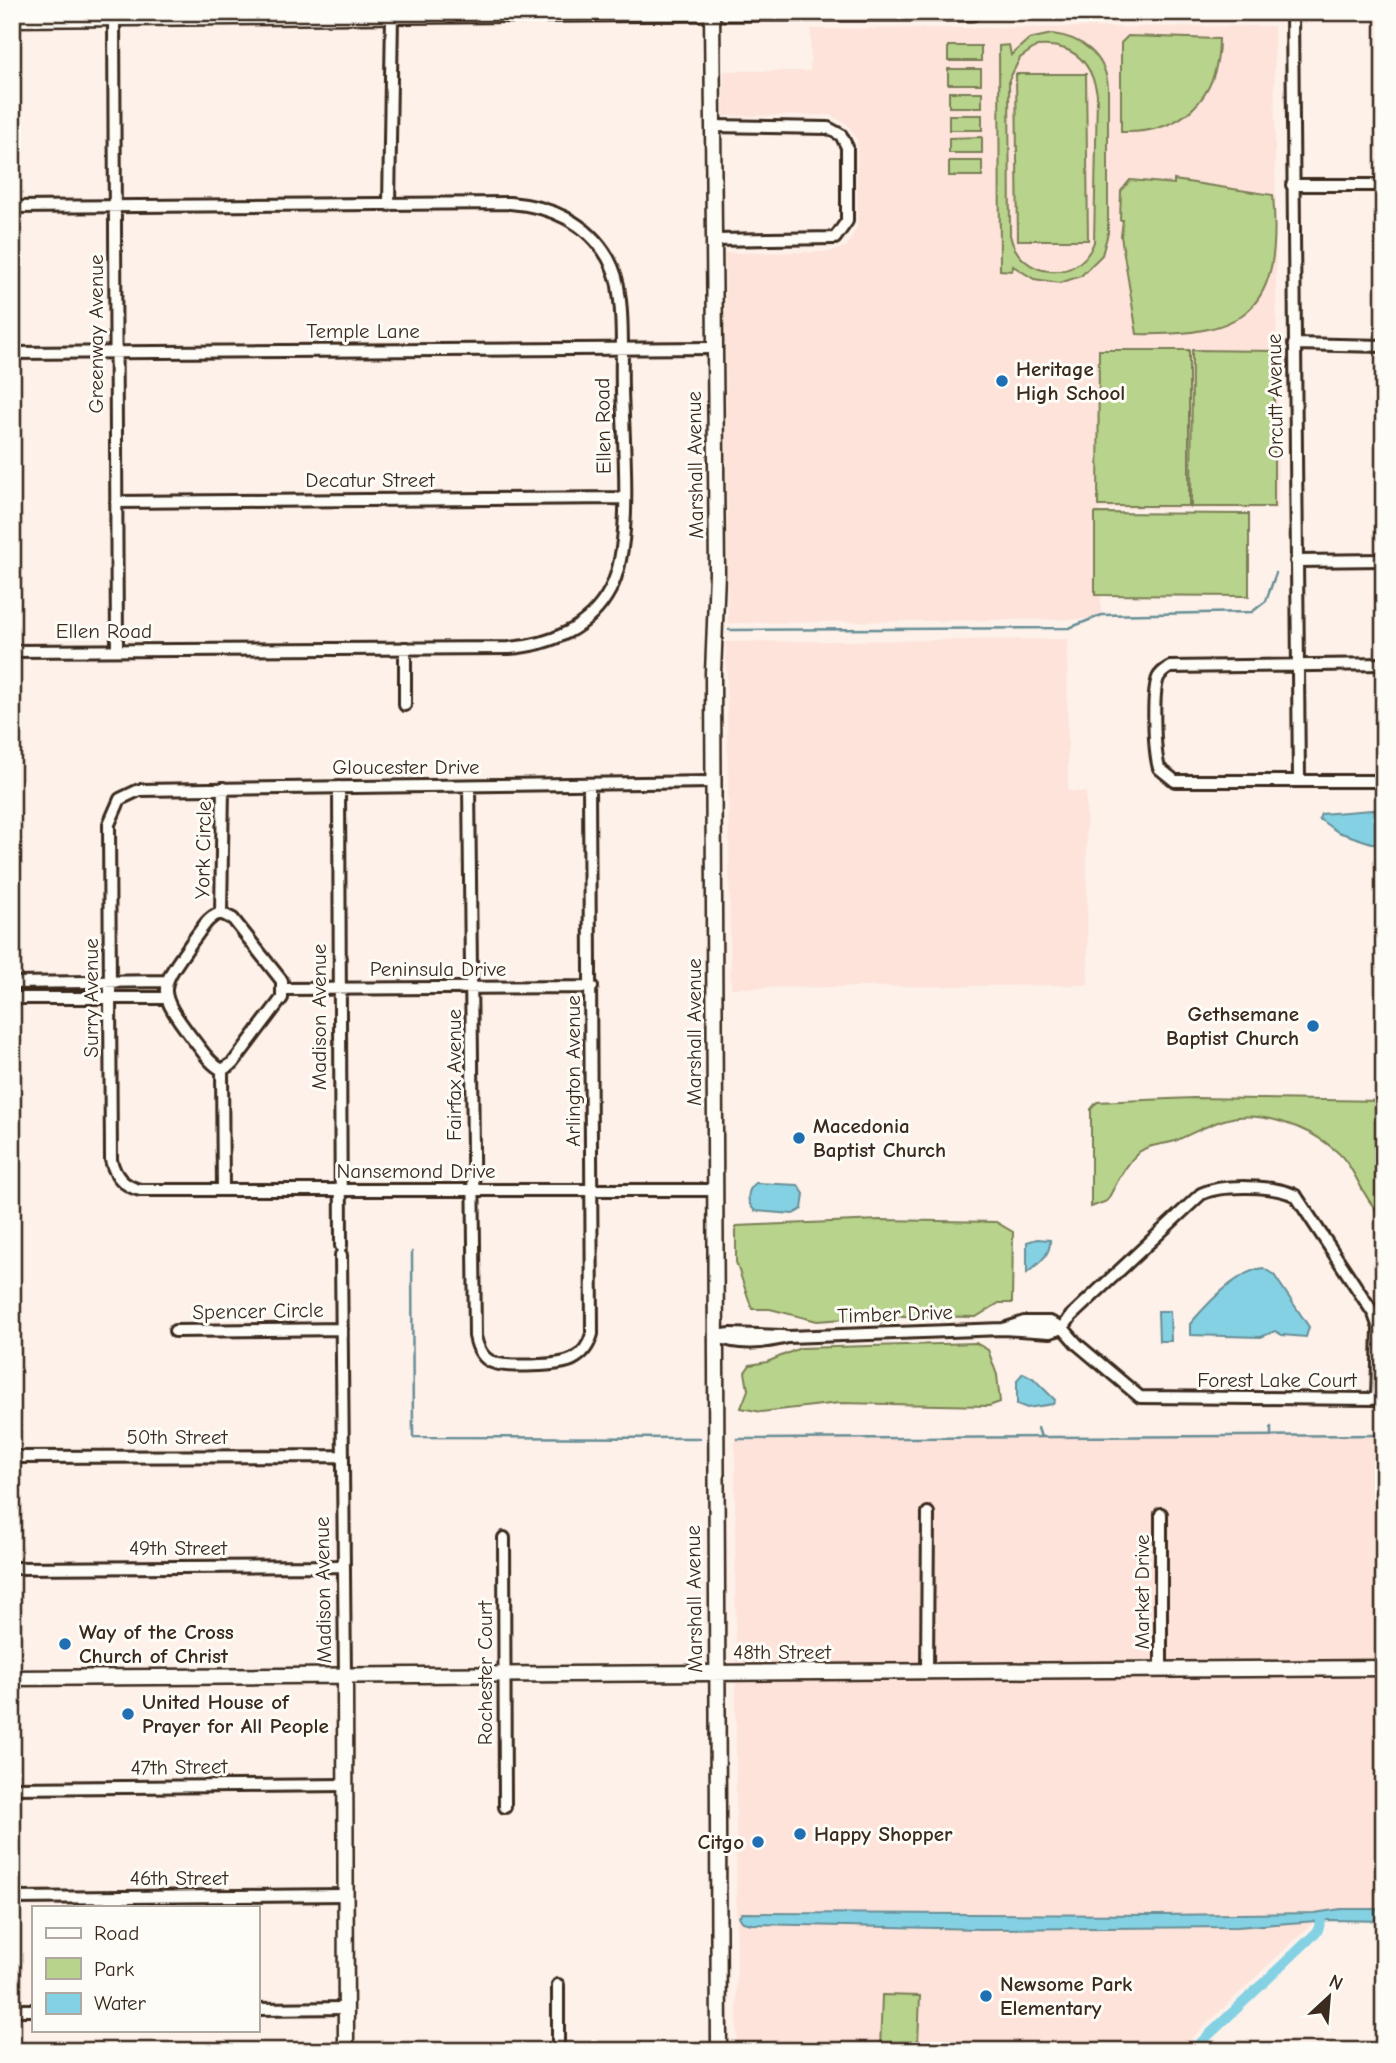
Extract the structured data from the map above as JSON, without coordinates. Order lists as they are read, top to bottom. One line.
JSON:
{"streets":{"street":["Temple Lane","Greenway Avenue","Orcutt Avenue","Ellen Road","Marshall Avenue","Decatur Street","Gloucester Drive","York Circle","Peninsula Drive","Surry Avenue","Madison Avenue","Arlington Avenue","Fairfax Avenue","Nansemond Drive","Spencer Circle","Timber Drive","Forest Lake Court","50th Street","49th Street","Market Drive","48th Street","Rochester Court","47th Street","46th Street"]},"crossings":[["Temple Lane","Greenway Avenue"],["Temple Lane","Ellen Road"],["Temple Lane","Marshall Avenue"],["Greenway Avenue","Ellen Road"],["Greenway Avenue","Decatur Street"],["Ellen Road","Decatur Street"],["Marshall Avenue","Gloucester Drive"],["Marshall Avenue","Nansemond Drive"],["Marshall Avenue","Timber Drive"],["Marshall Avenue","48th Street"],["Gloucester Drive","York Circle"],["Gloucester Drive","Surry Avenue"],["Gloucester Drive","Madison Avenue"],["Gloucester Drive","Arlington Avenue"],["Gloucester Drive","Fairfax Avenue"],["York Circle","Peninsula Drive"],["Peninsula Drive","Madison Avenue"],["Peninsula Drive","Arlington Avenue"],["Peninsula Drive","Fairfax Avenue"],["Surry Avenue","Nansemond Drive"],["Madison Avenue","Nansemond Drive"],["Madison Avenue","Spencer Circle"],["Madison Avenue","50th Street"],["Madison Avenue","49th Street"],["Madison Avenue","48th Street"],["Madison Avenue","47th Street"],["Madison Avenue","46th Street"],["Arlington Avenue","Fairfax Avenue"],["Arlington Avenue","Nansemond Drive"],["Fairfax Avenue","Nansemond Drive"],["Timber Drive","Forest Lake Court"],["Market Drive","48th Street"],["48th Street","Rochester Court"]],"places":["Heritage High School","Gethsemane Baptist Church","Macedonia Baptist Church","Way of the Cross Church of Christ","United House of Prayer for All People","Happy Shopper","Citgo","Newsome Park Elementary"],"legend":["Road","Park","Water"],"north":"top right"}
